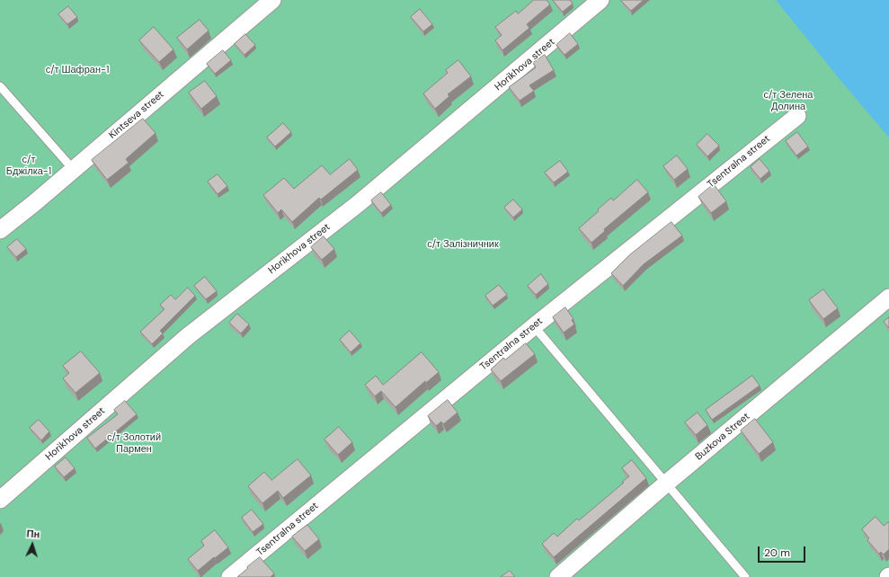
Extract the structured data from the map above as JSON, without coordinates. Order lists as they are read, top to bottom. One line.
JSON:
{"streets":{"street":["Horikhova street","Kintseva street","Tsentralna street","Buzkova Street"]},"parks":["с/т Шафран-1","с/т Зелена Долина","с/т Бджілка-1","с/т Залізничник","с/т Золотий Пармен"],"scale_bar":"20 m","north":"top"}
